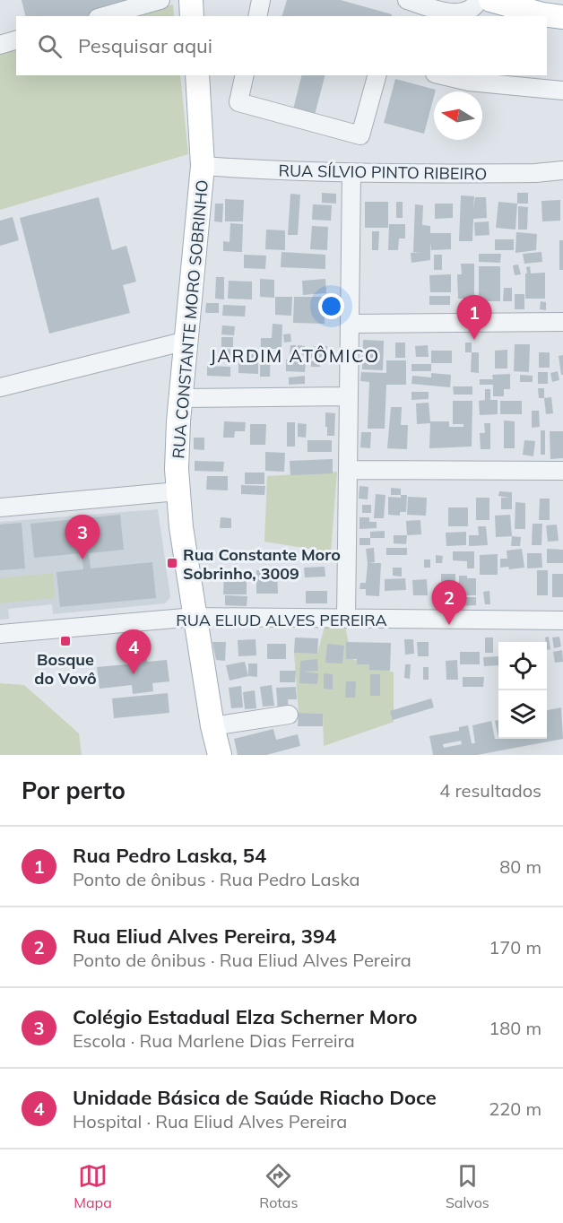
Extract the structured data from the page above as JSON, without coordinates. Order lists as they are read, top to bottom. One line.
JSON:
{"streets":{"main road":["RUA CONSTANTE MORO SOBRINHO"],"street":["RUA SÍLVIO PINTO RIBEIRO","RUA ELIUD ALVES PEREIRA"]},"crossings":[["RUA SÍLVIO PINTO RIBEIRO","RUA CONSTANTE MORO SOBRINHO"],["RUA CONSTANTE MORO SOBRINHO","RUA ELIUD ALVES PEREIRA"]],"districts":["JARDIM ATÔMICO"],"places":{"transit":["Rua Constante Moro Sobrinho, 3009","Bosque do Vovô"]},"north":"left","page":{"search":"Pesquisar aqui","pins":["1","3","2","4"],"heading":["Por perto","4 resultados"],"list":[{"mark":"1","name":"Rua Pedro Laska, 54","note":"Ponto de ônibus · Rua Pedro Laska","value":"80 m"},{"mark":"2","name":"Rua Eliud Alves Pereira, 394","note":"Ponto de ônibus · Rua Eliud Alves Pereira","value":"170 m"},{"mark":"3","name":"Colégio Estadual Elza Scherner Moro","note":"Escola · Rua Marlene Dias Ferreira","value":"180 m"},{"mark":"4","name":"Unidade Básica de Saúde Riacho Doce","note":"Hospital · Rua Eliud Alves Pereira","value":"220 m"}],"nav":["Mapa","Rotas","Salvos"]}}
